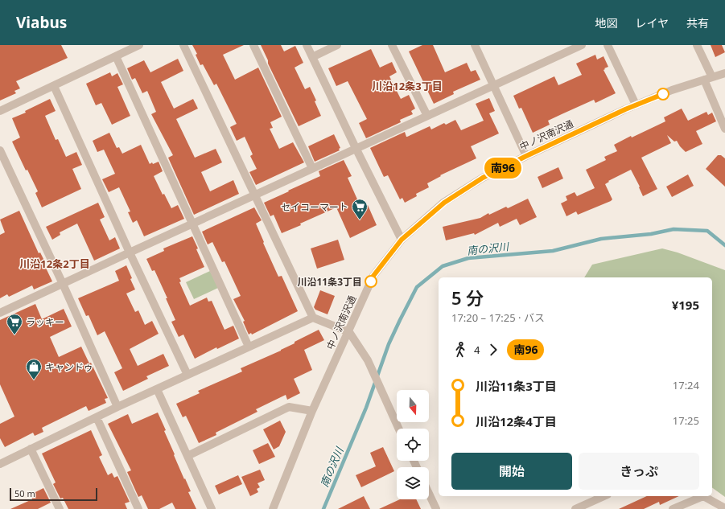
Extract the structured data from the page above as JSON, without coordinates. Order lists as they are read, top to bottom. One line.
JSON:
{"streets":{"street":["中ノ沢南沢通"]},"districts":["川沿12条3丁目","川沿12条2丁目"],"water":["南の沢川"],"places":{"supermarket":["セイコーマート","ラッキー"],"other":["川沿11条3丁目"],"shop":["キャンドゥ"]},"lines":["bus line 南96"],"scale_bar":"50 m","north":"bottom","page":{"header":"Viabus","nav":["地図","レイヤ","共有"],"on_map":"南96","heading":["5 分","17:20 – 17:25 · バス","¥195"],"legs":["4","南96"],"list":[{"name":"川沿11条3丁目","value":"17:24"},{"name":"川沿12条4丁目","value":"17:25"}],"buttons":["開始","きっぷ"],"scale":"50 m"}}
